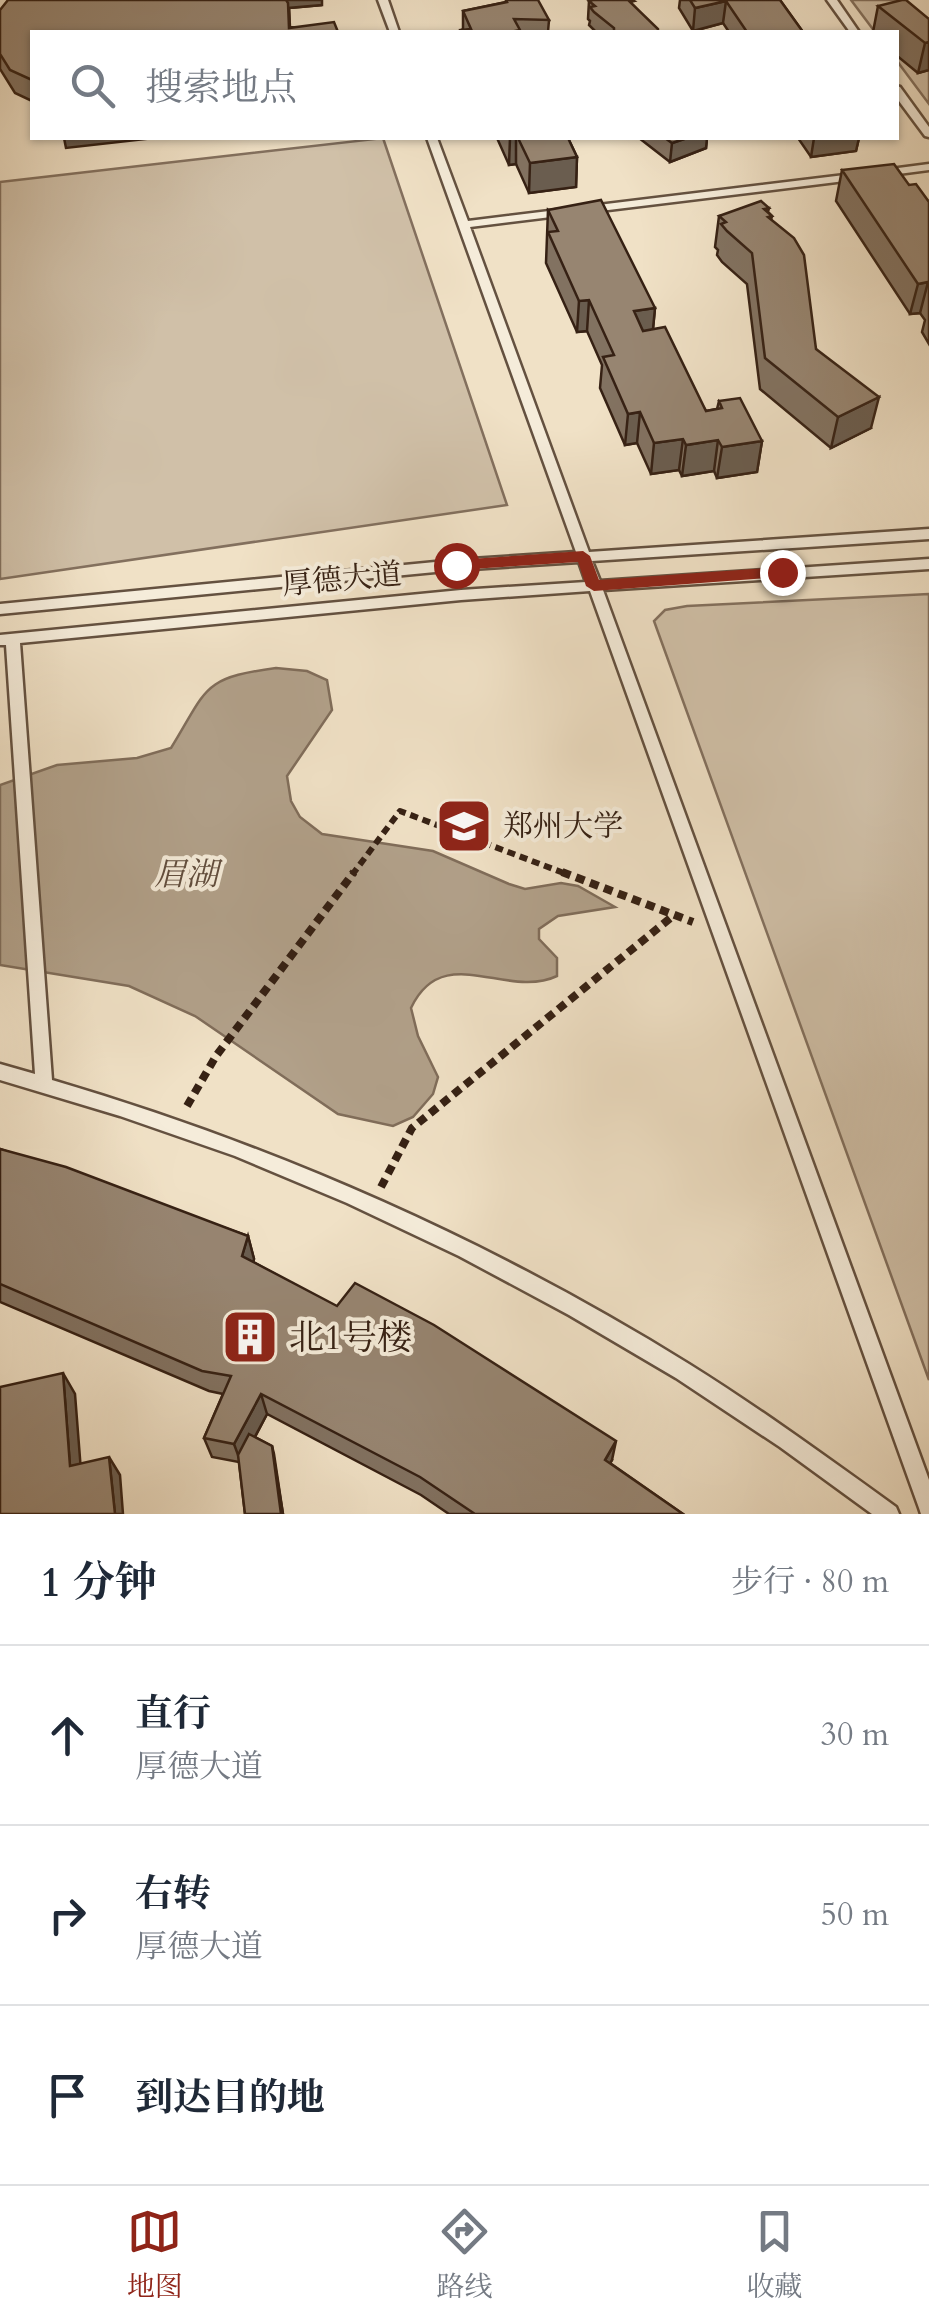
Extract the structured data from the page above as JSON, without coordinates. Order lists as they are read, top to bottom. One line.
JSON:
{"streets":{"lane":["厚德大道"]},"water":["眉湖"],"places":{"school or university":["郑州大学"],"building":["北1号楼"]},"page":{"search":"搜索地点","heading":["1 分钟","步行 · 80 m"],"list":[["直行","厚德大道","30 m"],["右转","厚德大道","50 m"],"到达目的地"],"nav":["地图","路线","收藏"]}}
